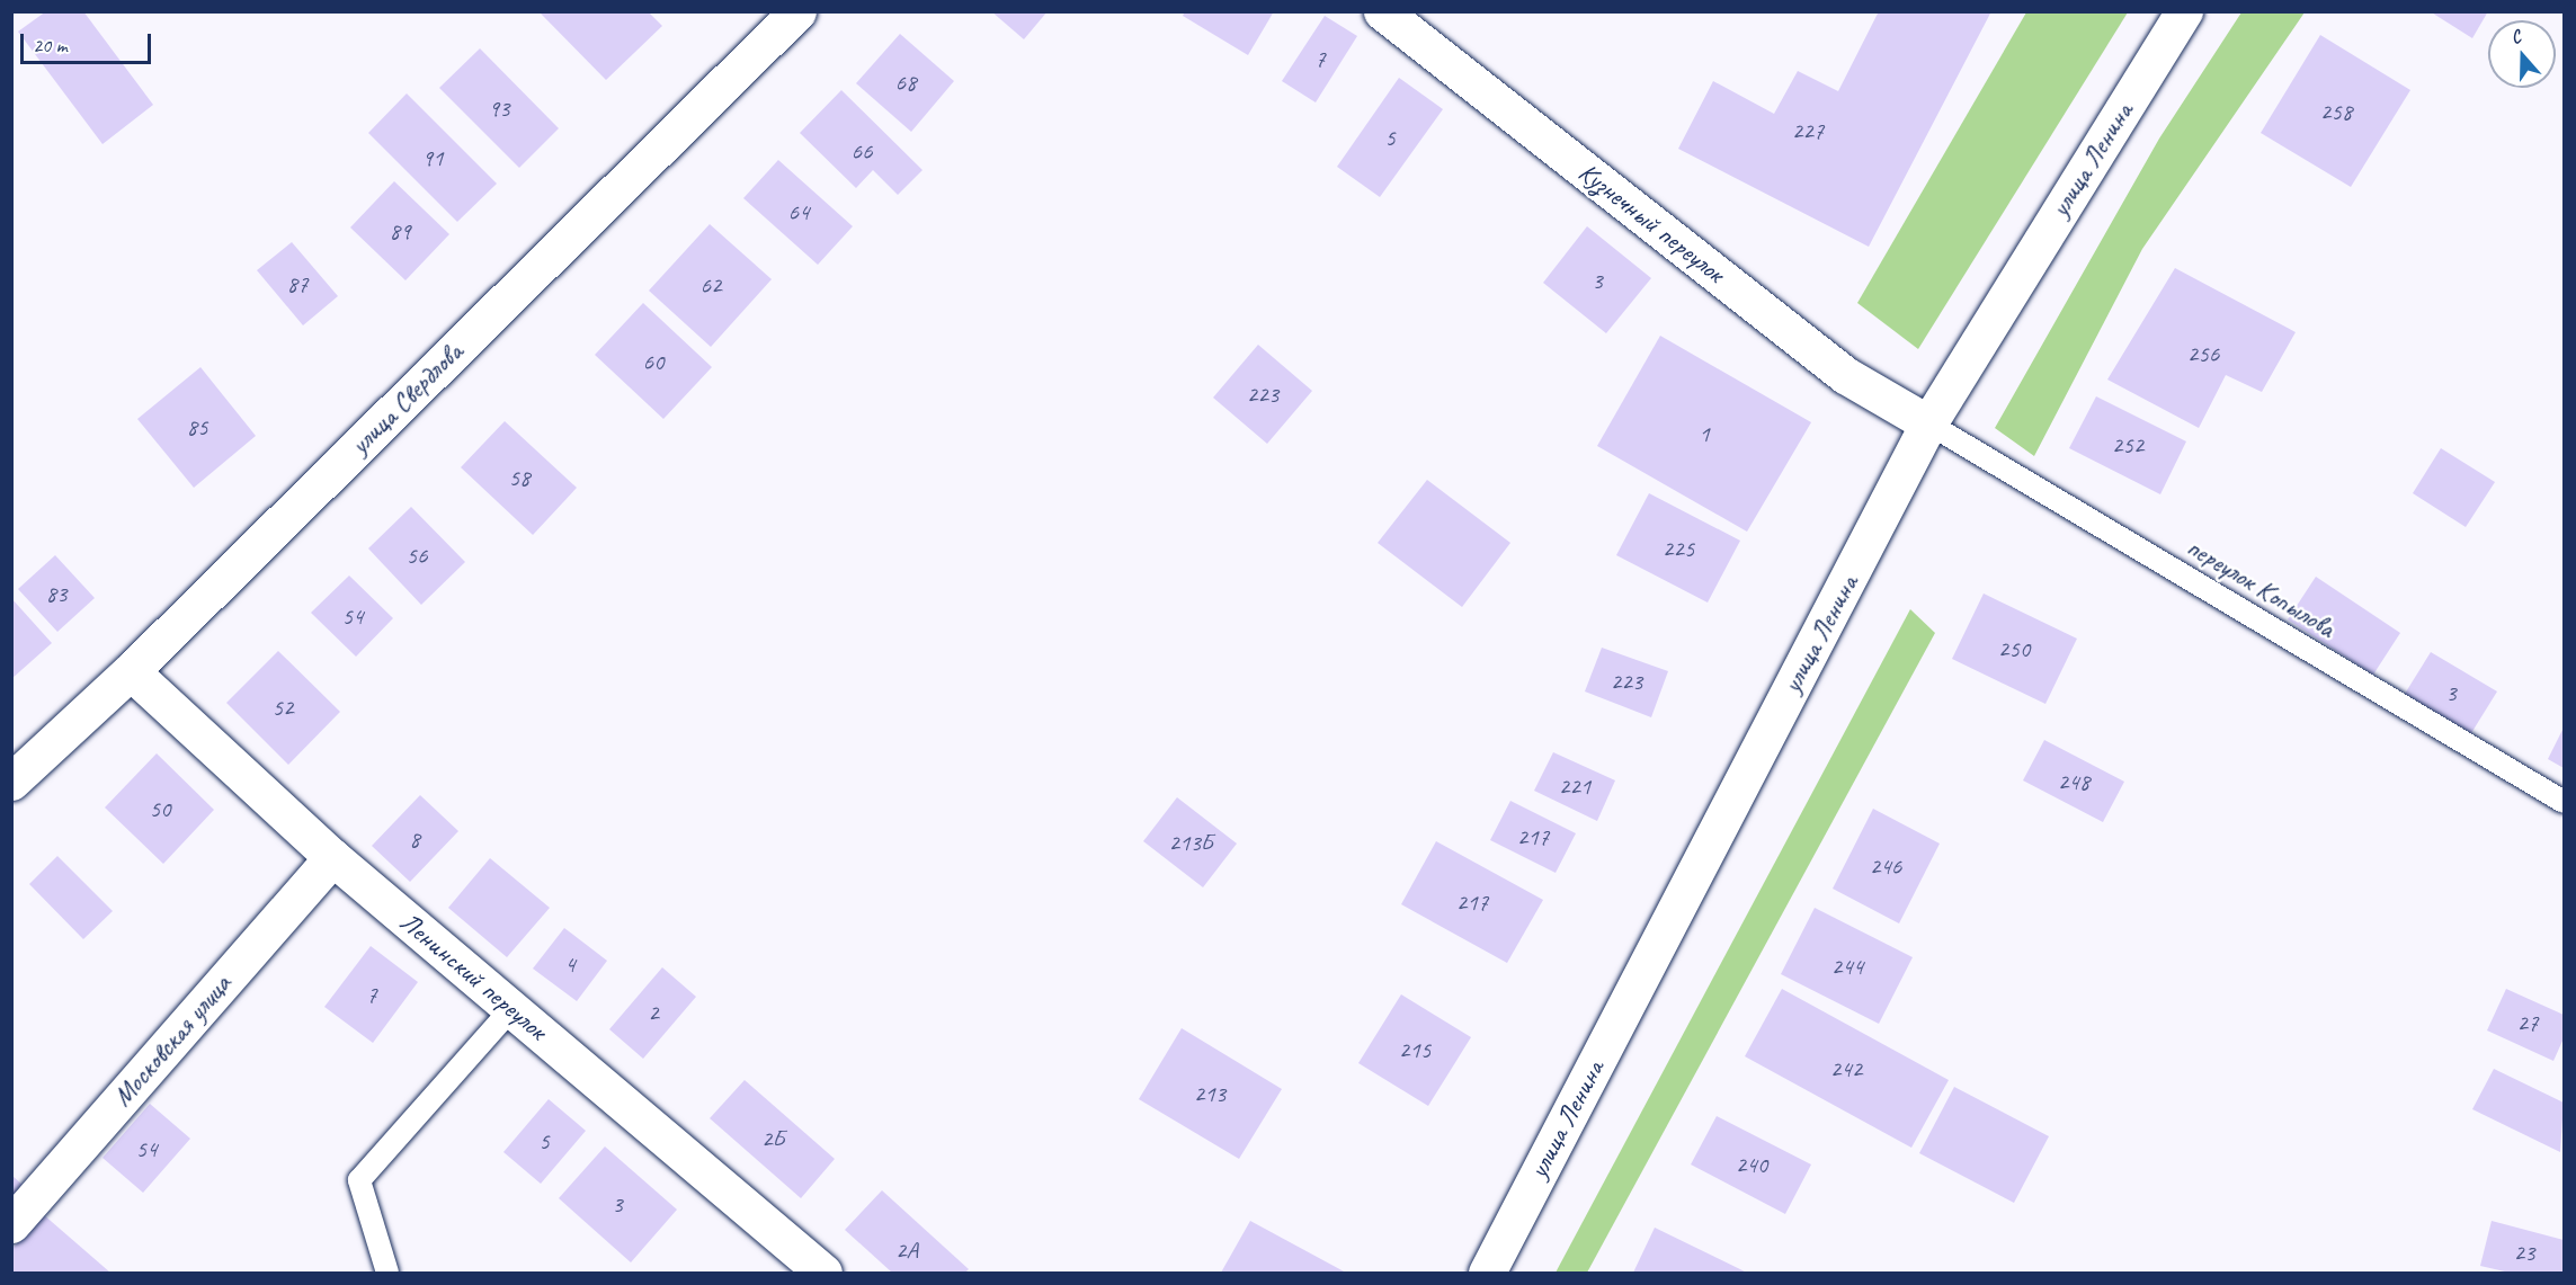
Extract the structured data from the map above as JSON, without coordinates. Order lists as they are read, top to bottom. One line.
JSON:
{"streets":{"street":["улица Ленина","Кузнечный переулок","улица Свердлова","Ленинский переулок","Московская улица"],"lane":["переулок Копылова"]},"crossings":[["улица Ленина","Кузнечный переулок"],["улица Ленина","переулок Копылова"],["Кузнечный переулок","переулок Копылова"],["улица Свердлова","Ленинский переулок"],["Ленинский переулок","Московская улица"]],"house_numbers":["7","68","93","258","227","5","66","91","64","89","3","87","62","256","60","223","85","1","252","58","225","56","83","54","250","223","3","52","248","221","50","217","8","213Б","246","217","4","244","7","2","27","215","242","213","2Б","5","54","240","3","2А","23"],"scale_bar":"20 m","north":"top"}
